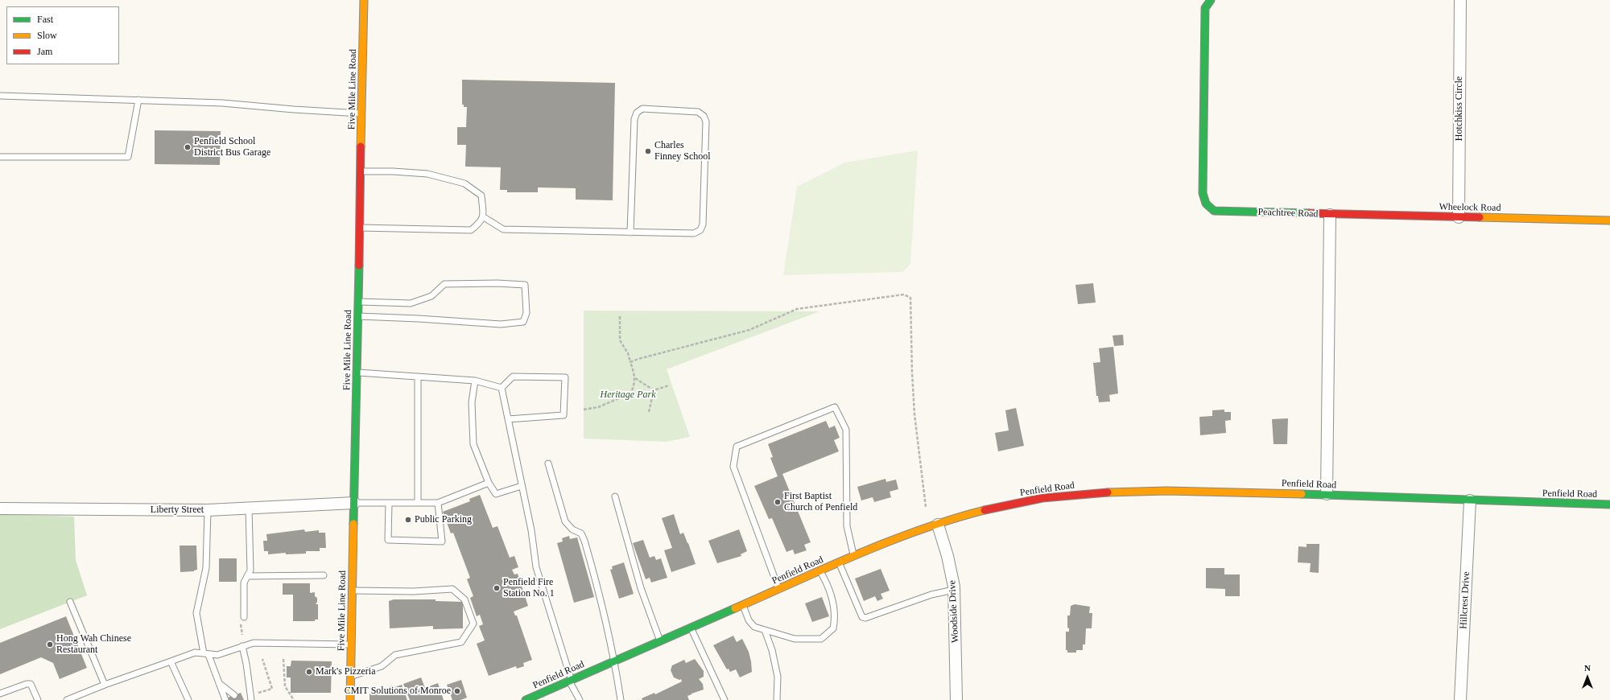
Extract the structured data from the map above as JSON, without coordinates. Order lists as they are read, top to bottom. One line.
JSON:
{"streets":{"main road":["Five Mile Line Road","Wheelock Road","Peachtree Road","Penfield Road"],"street":["Hotchkiss Circle","Liberty Street","Hillcrest Drive","Woodside Drive"]},"crossings":[["Five Mile Line Road","Liberty Street"],["Hotchkiss Circle","Wheelock Road"],["Wheelock Road","Peachtree Road"],["Peachtree Road","Penfield Road"],["Penfield Road","Hillcrest Drive"],["Penfield Road","Woodside Drive"]],"parks":["Heritage Park"],"places":["Penfield School District Bus Garage","Charles Finney School","First Baptist Church of Penfield","Public Parking","Penfield Fire Station No. 1","Hong Wah Chinese Restaurant","Mark's Pizzeria","CMIT Solutions of Monroe"],"legend":["Fast","Slow","Jam"],"north":"top"}
